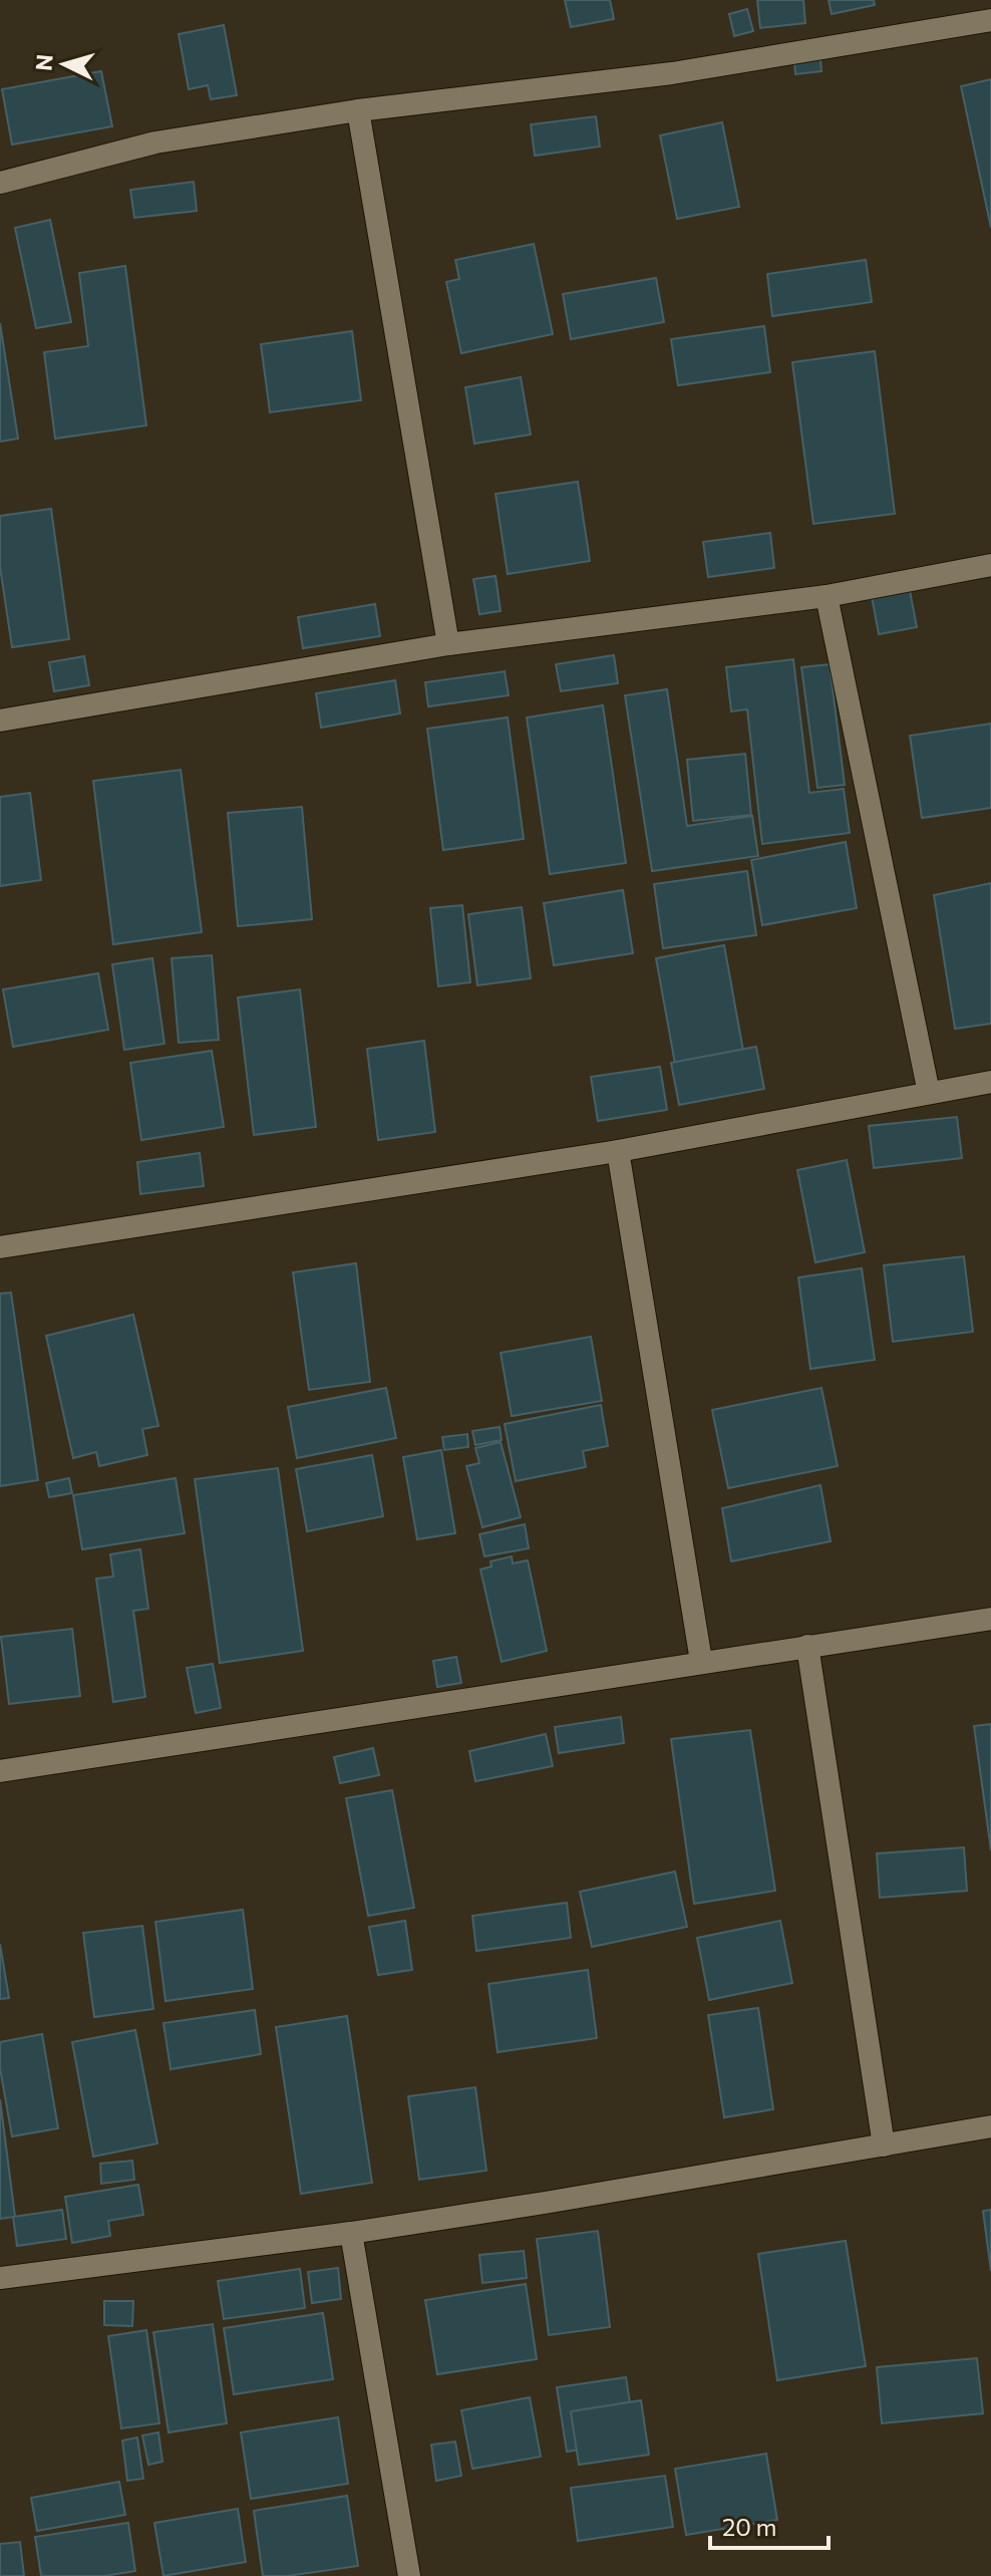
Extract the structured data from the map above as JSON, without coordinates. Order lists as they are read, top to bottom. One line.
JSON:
{"scale_bar":"20 m","north":"left"}
